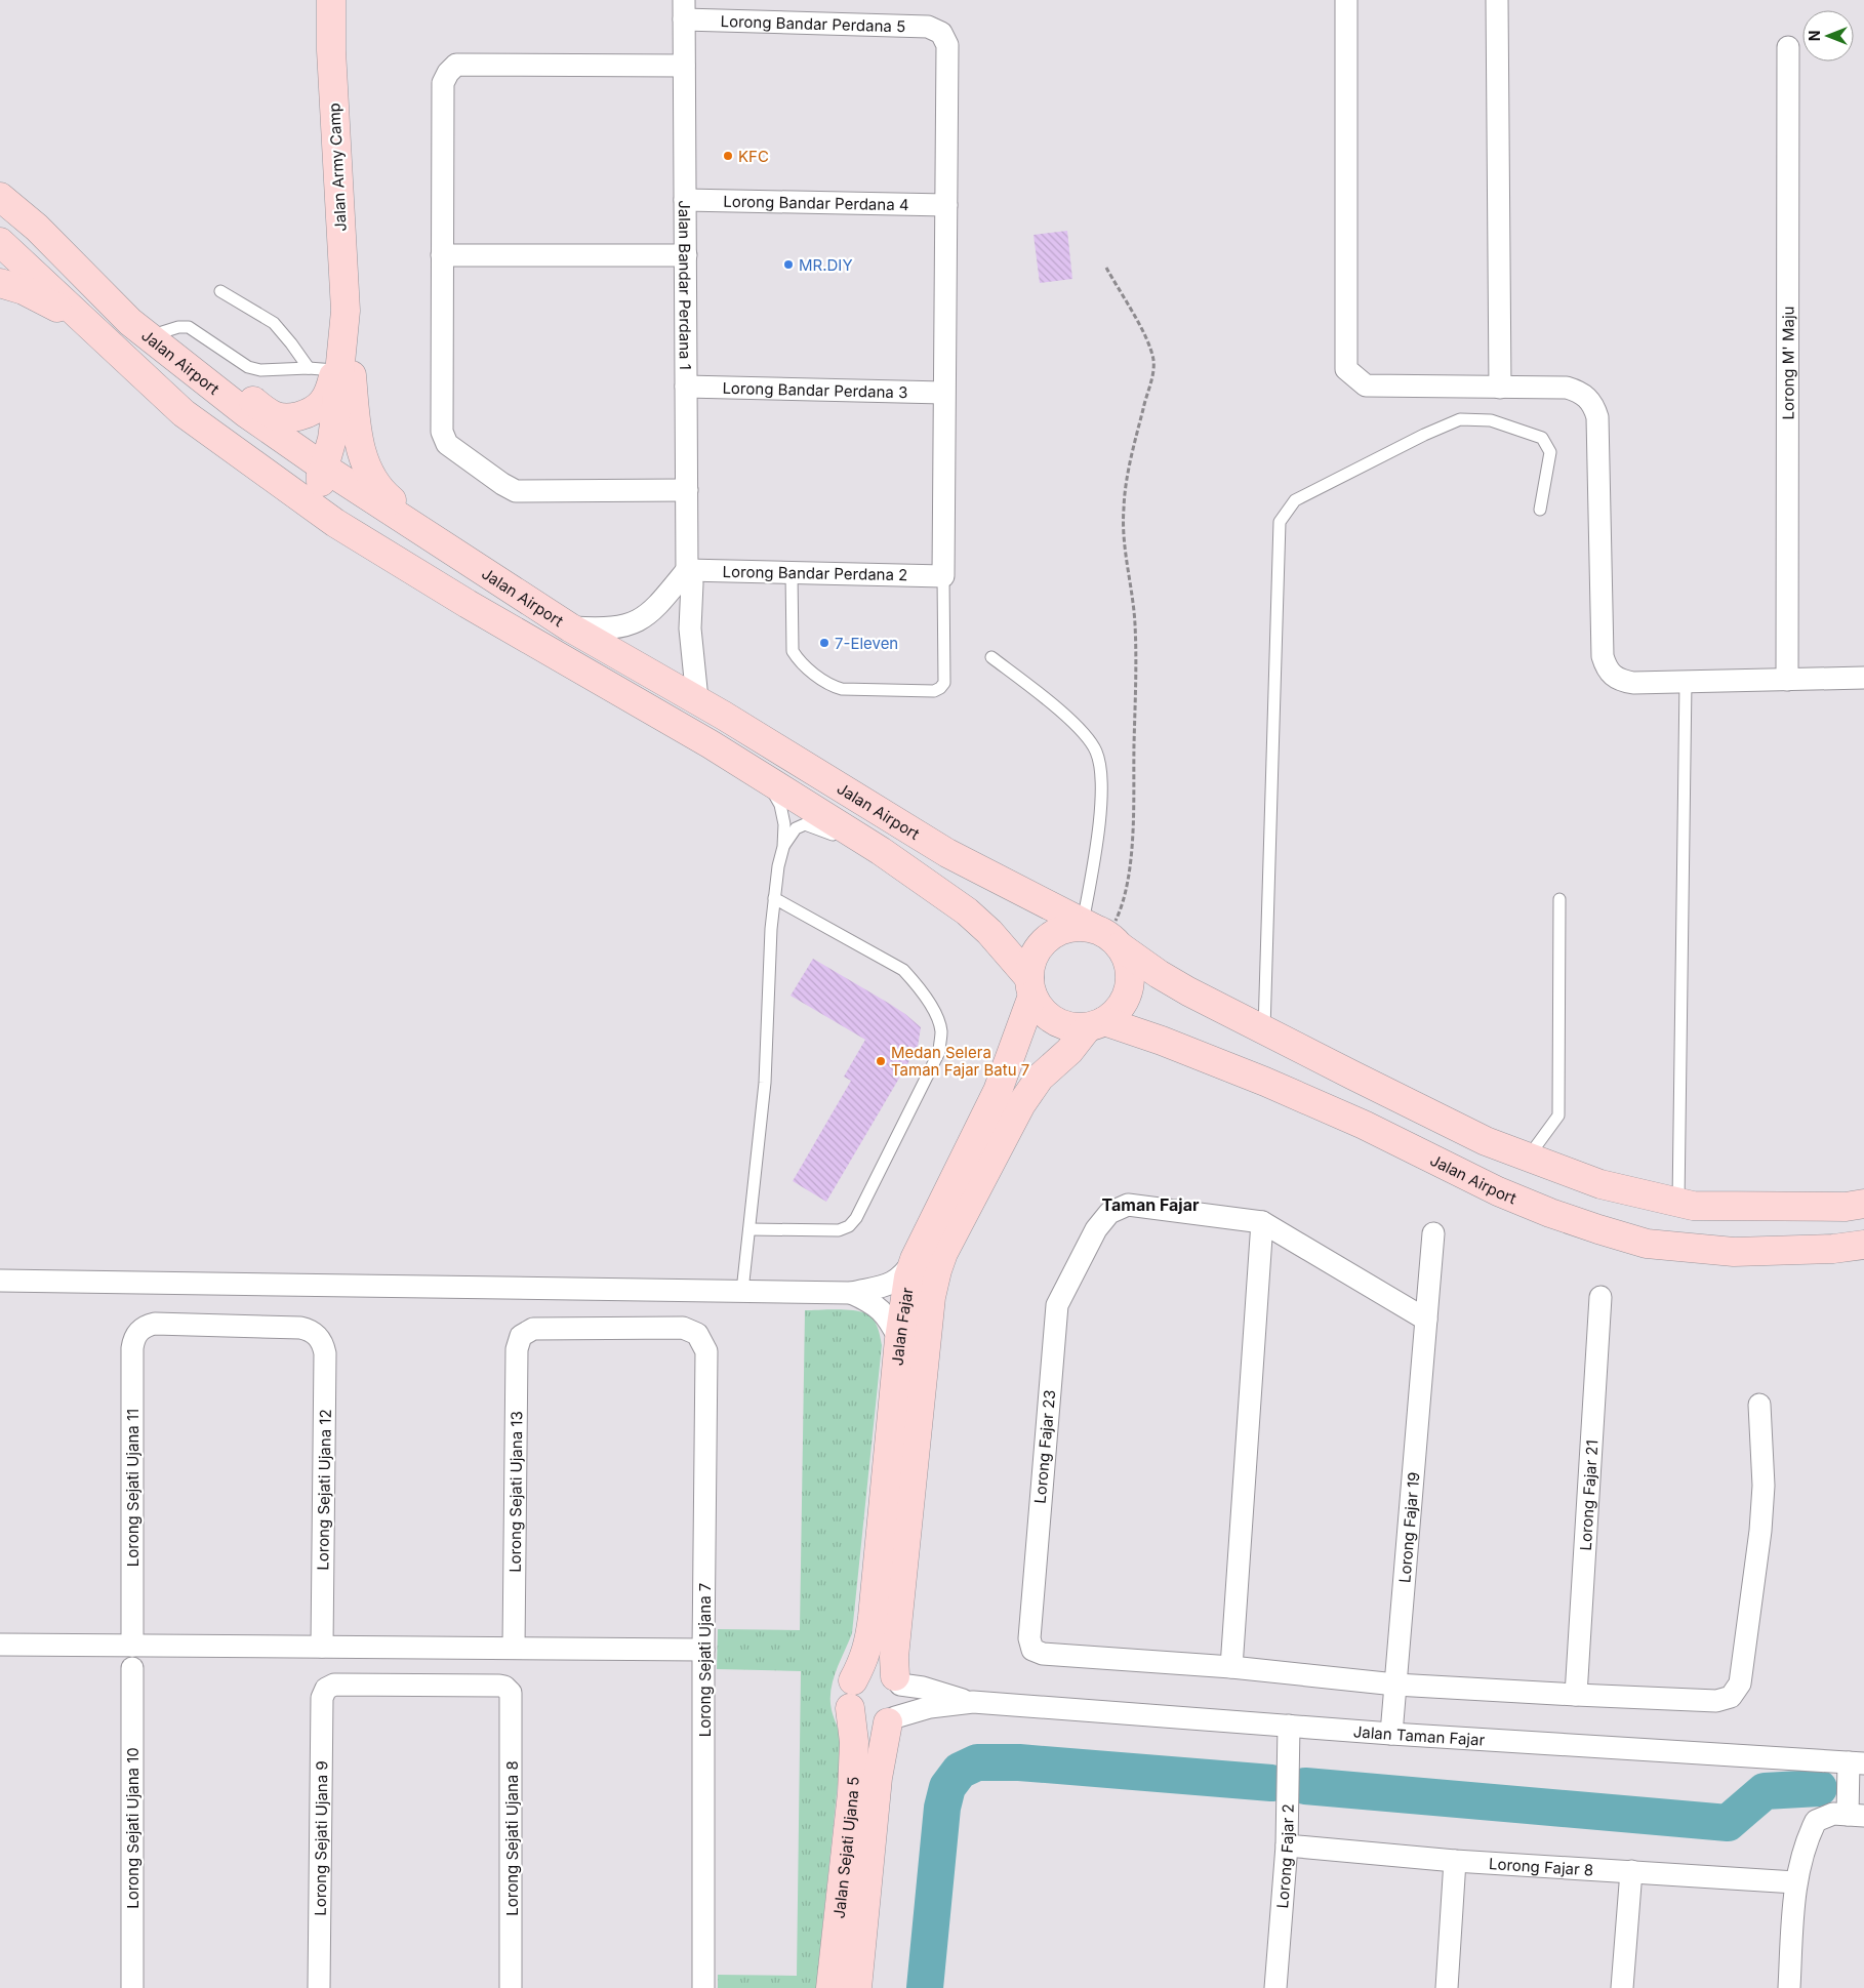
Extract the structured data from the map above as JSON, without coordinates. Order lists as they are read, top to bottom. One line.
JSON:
{"streets":{"main road":["Jalan Army Camp","Jalan Airport","Jalan Fajar","Jalan Sejati Ujana 5"],"street":["Lorong Bandar Perdana 5","Lorong Bandar Perdana 4","Jalan Bandar Perdana 1","Lorong M' Maju","Lorong Bandar Perdana 3","Lorong Bandar Perdana 2","Lorong Fajar 23","Lorong Sejati Ujana 11","Lorong Sejati Ujana 12","Lorong Sejati Ujana 13","Lorong Fajar 21","Lorong Fajar 19","Lorong Sejati Ujana 7","Jalan Taman Fajar","Lorong Sejati Ujana 10","Lorong Sejati Ujana 9","Lorong Sejati Ujana 8","Lorong Fajar 2","Lorong Fajar 8"]},"crossings":[["Lorong Bandar Perdana 5","Lorong Bandar Perdana 4"],["Lorong Bandar Perdana 5","Jalan Bandar Perdana 1"],["Lorong Bandar Perdana 4","Jalan Bandar Perdana 1"],["Jalan Bandar Perdana 1","Jalan Airport"],["Jalan Bandar Perdana 1","Lorong Bandar Perdana 3"],["Jalan Bandar Perdana 1","Lorong Bandar Perdana 2"],["Jalan Airport","Jalan Fajar"],["Jalan Fajar","Jalan Sejati Ujana 5"],["Lorong Sejati Ujana 11","Lorong Sejati Ujana 12"],["Lorong Sejati Ujana 13","Lorong Sejati Ujana 7"],["Lorong Fajar 19","Jalan Taman Fajar"],["Jalan Taman Fajar","Lorong Fajar 2"],["Lorong Sejati Ujana 9","Lorong Sejati Ujana 8"],["Lorong Fajar 2","Lorong Fajar 8"]],"districts":["Taman Fajar"],"places":["KFC","MR.DIY","7-Eleven","Medan Selera Taman Fajar Batu 7"],"north":"left"}
